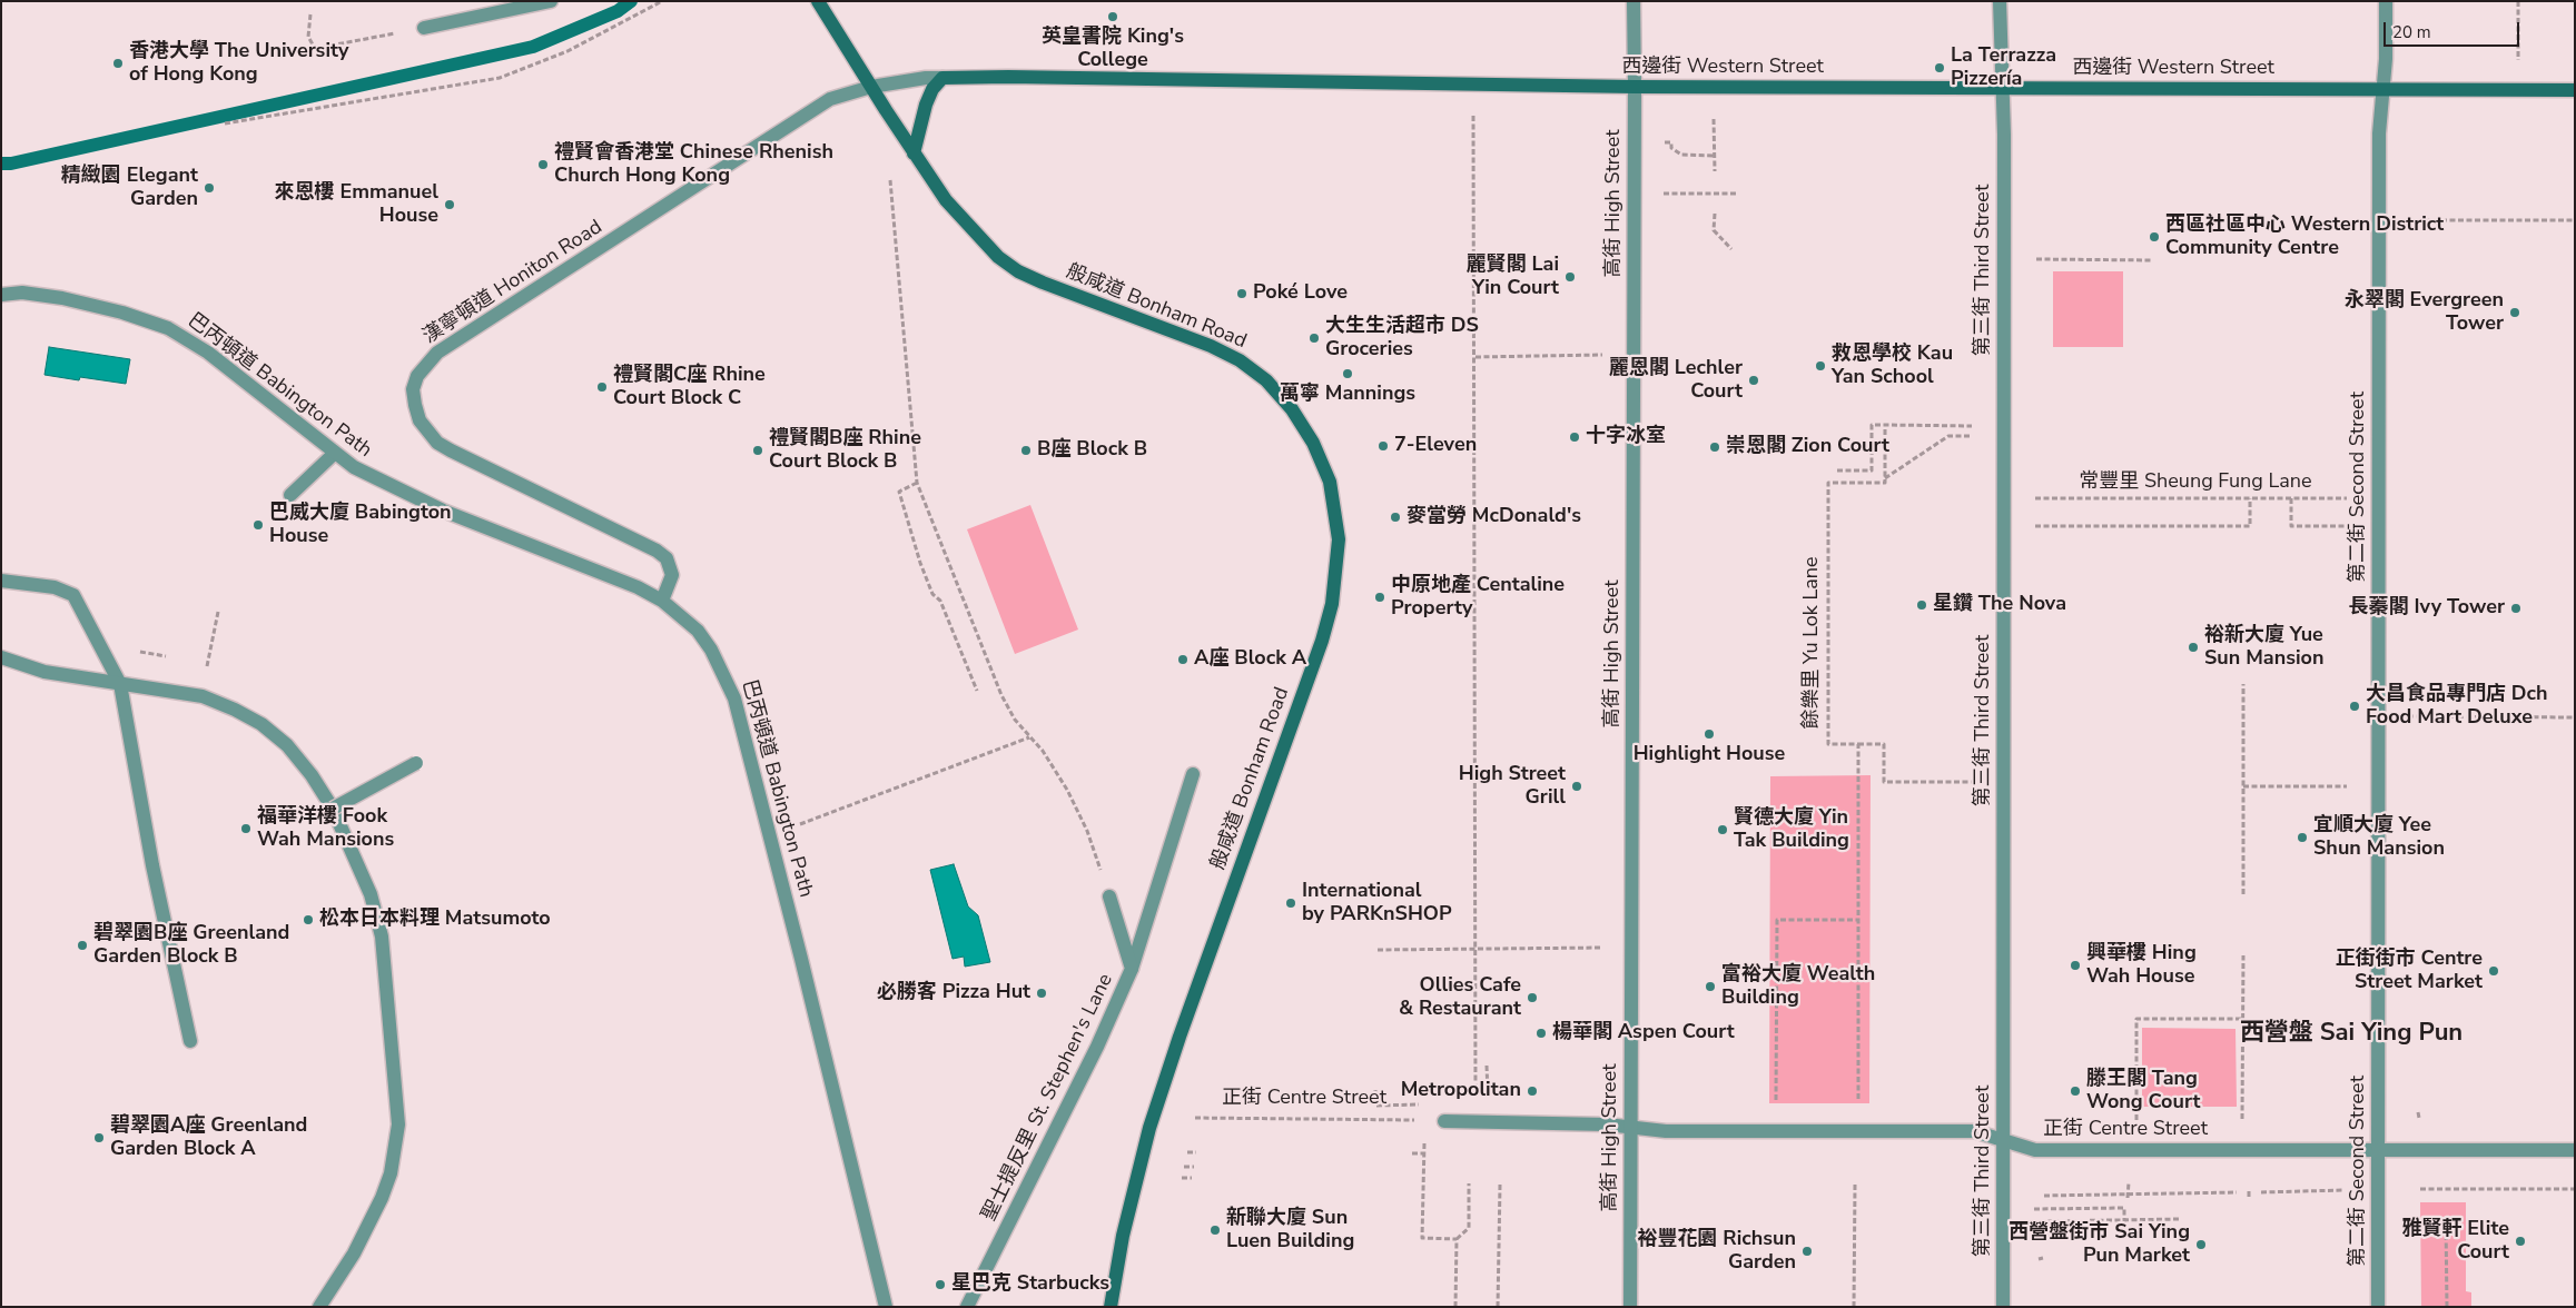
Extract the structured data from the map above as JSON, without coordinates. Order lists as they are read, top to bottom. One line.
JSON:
{"streets":{"main road":["西邊街 Western Street","般咸道 Bonham Road"],"street":["高街 High Street","第三街 Third Street","漢寧頓道 Honiton Road","巴丙頓道 Babington Path","第二街 Second Street","聖士提反里 St. Stephen's Lane","正街 Centre Street"],"path":["常豐里 Sheung Fung Lane","餘樂里 Yu Lok Lane"]},"crossings":[["西邊街 Western Street","高街 High Street"],["西邊街 Western Street","第三街 Third Street"],["西邊街 Western Street","漢寧頓道 Honiton Road"],["西邊街 Western Street","般咸道 Bonham Road"],["西邊街 Western Street","第二街 Second Street"],["高街 High Street","正街 Centre Street"],["第三街 Third Street","正街 Centre Street"],["漢寧頓道 Honiton Road","般咸道 Bonham Road"],["漢寧頓道 Honiton Road","巴丙頓道 Babington Path"],["第二街 Second Street","正街 Centre Street"]],"districts":["西營盤 Sai Ying Pun"],"places":["英皇書院 King's College","香港大學 The University of Hong Kong","La Terrazza Pizzería","禮賢會香港堂 Chinese Rhenish Church Hong Kong","精緻園 Elegant Garden","來恩樓 Emmanuel House","西區社區中心 Western District Community Centre","麗賢閣 Lai Yin Court","Poké Love","永翠閣 Evergreen Tower","大生生活超市 DS Groceries","救恩學校 Kau Yan School","萬寧 Mannings","麗恩閣 Lechler Court","禮賢閣C座 Rhine Court Block C","十字冰室","7-Eleven","崇恩閣 Zion Court","禮賢閣B座 Rhine Court Block B","B座 Block B","麥當勞 McDonald's","巴威大廈 Babington House","中原地產 Centaline Property","星鑽 The Nova","長蓁閣 Ivy Tower","裕新大廈 Yue Sun Mansion","A座 Block A","大昌食品專門店 Dch Food Mart Deluxe","Highlight House","High Street Grill","福華洋樓 Fook Wah Mansions","賢德大廈 Yin Tak Building","宜順大廈 Yee Shun Mansion","International by PARKnSHOP","松本日本料理 Matsumoto","碧翠園B座 Greenland Garden Block B","興華樓 Hing Wah House","正街街市 Centre Street Market","富裕大廈 Wealth Building","必勝客 Pizza Hut","Ollies Cafe & Restaurant","楊華閣 Aspen Court","Metropolitan","滕王閣 Tang Wong Court","碧翠園A座 Greenland Garden Block A","新聯大廈 Sun Luen Building","雅賢軒 Elite Court","西營盤街市 Sai Ying Pun Market","裕豐花園 Richsun Garden","星巴克 Starbucks"],"scale_bar":"20 m"}
